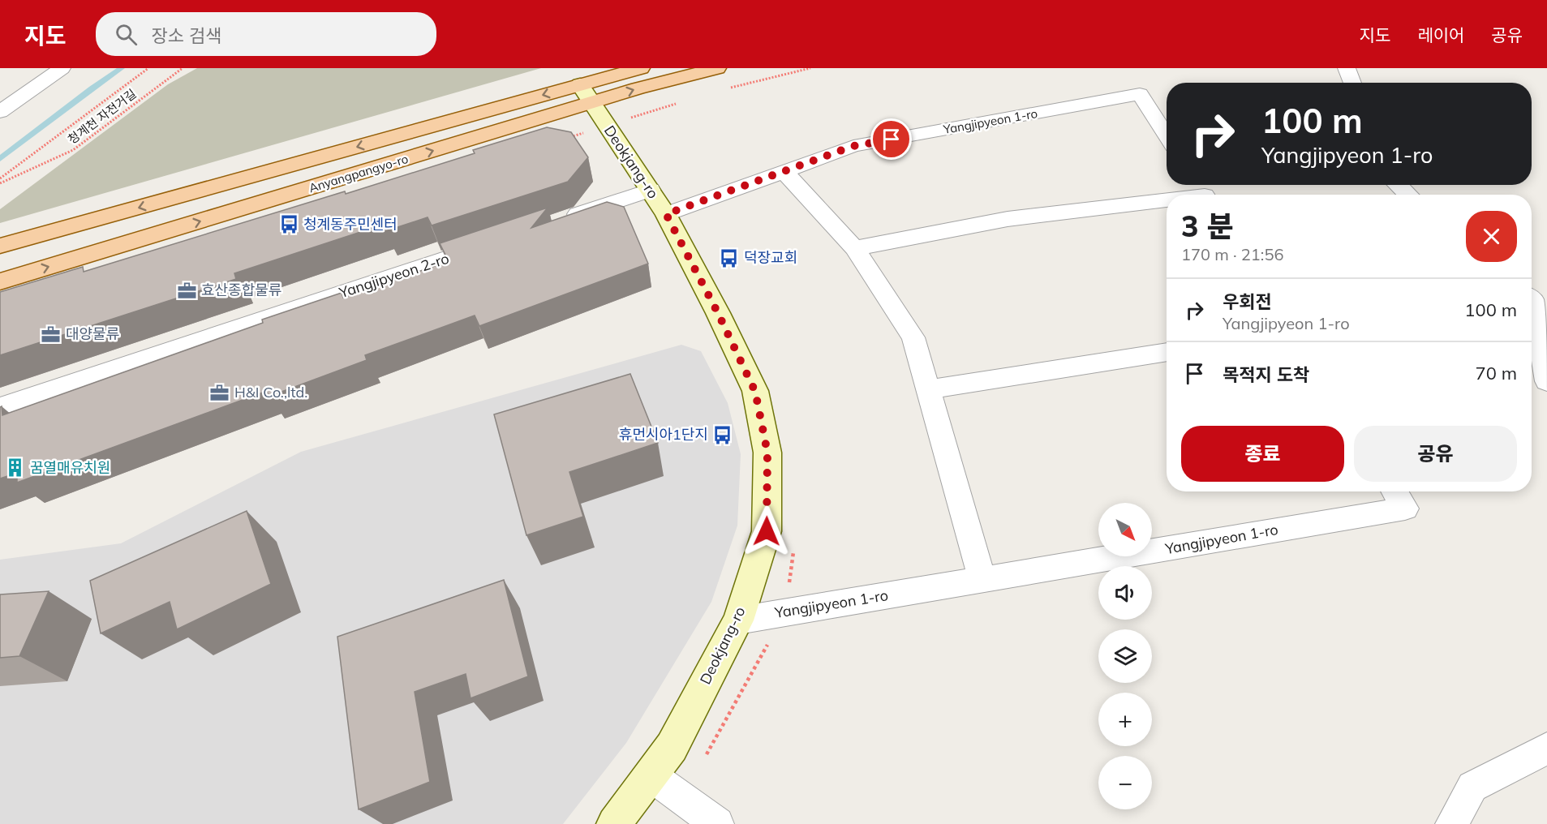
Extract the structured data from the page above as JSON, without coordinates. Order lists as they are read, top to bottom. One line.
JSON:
{"streets":{"main road":["Anyangpangyo-ro"],"street":["Yangjipyeon 1-ro","Deokjang-ro","Yangjipyeon 2-ro"],"path":["청계천 자전거길"]},"crossings":[["Yangjipyeon 1-ro","Deokjang-ro"],["Deokjang-ro","Anyangpangyo-ro"]],"places":{"bus stop":["청계동주민센터","덕장교회","휴먼시아1단지"],"office":["효산종합물류","대양물류","H&I Co.,ltd."],"building":["꿈열매유치원"]},"north":"bottom right","page":{"header":"지도","search":"장소 검색","nav":["지도","레이어","공유"],"turn":["100 m","Yangjipyeon 1-ro"],"heading":["3 분","170 m · 21:56"],"list":[{"name":"우회전","note":"Yangjipyeon 1-ro","value":"100 m"},{"name":"목적지 도착","value":"70 m"}],"buttons":["종료","공유"],"map_buttons":["+","−"]}}
